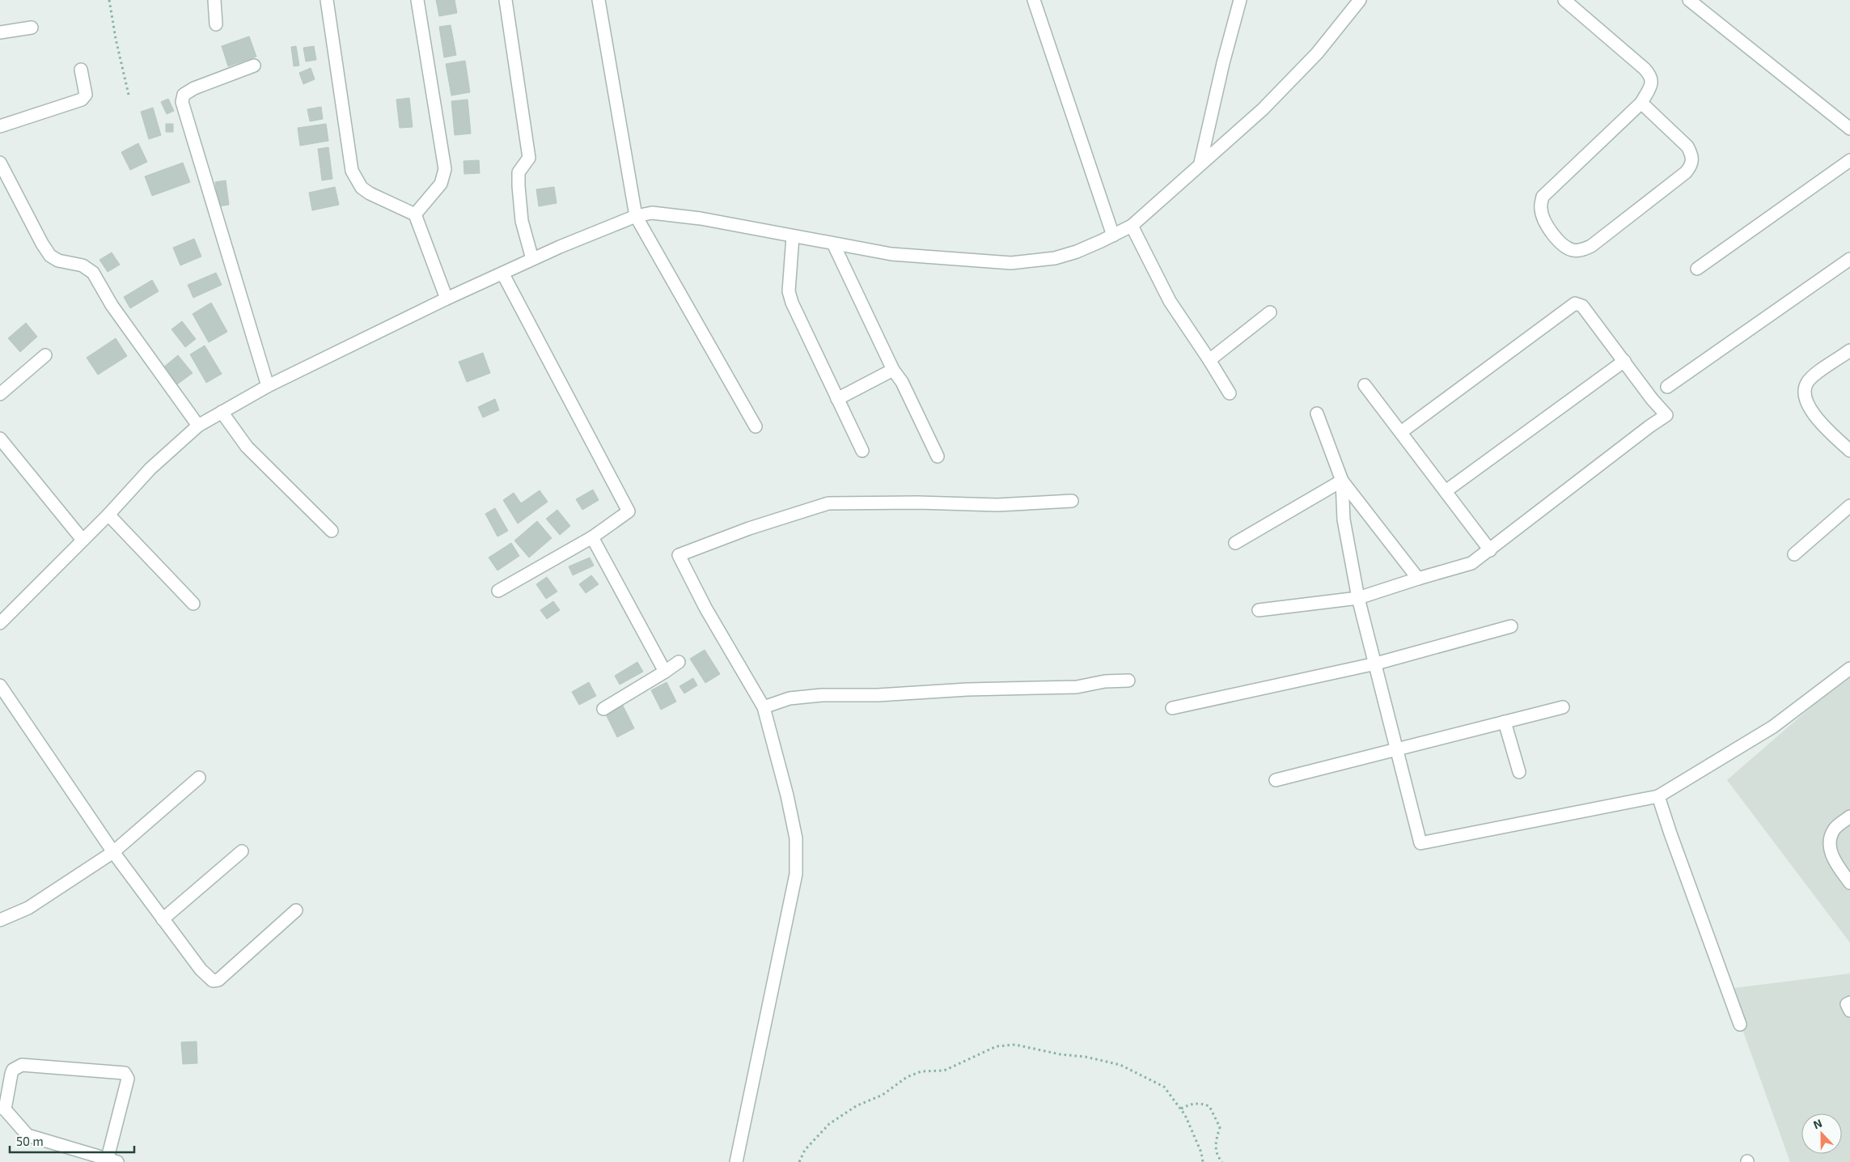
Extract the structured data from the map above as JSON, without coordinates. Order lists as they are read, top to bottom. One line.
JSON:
{"scale_bar":"50 m","north":"top"}
